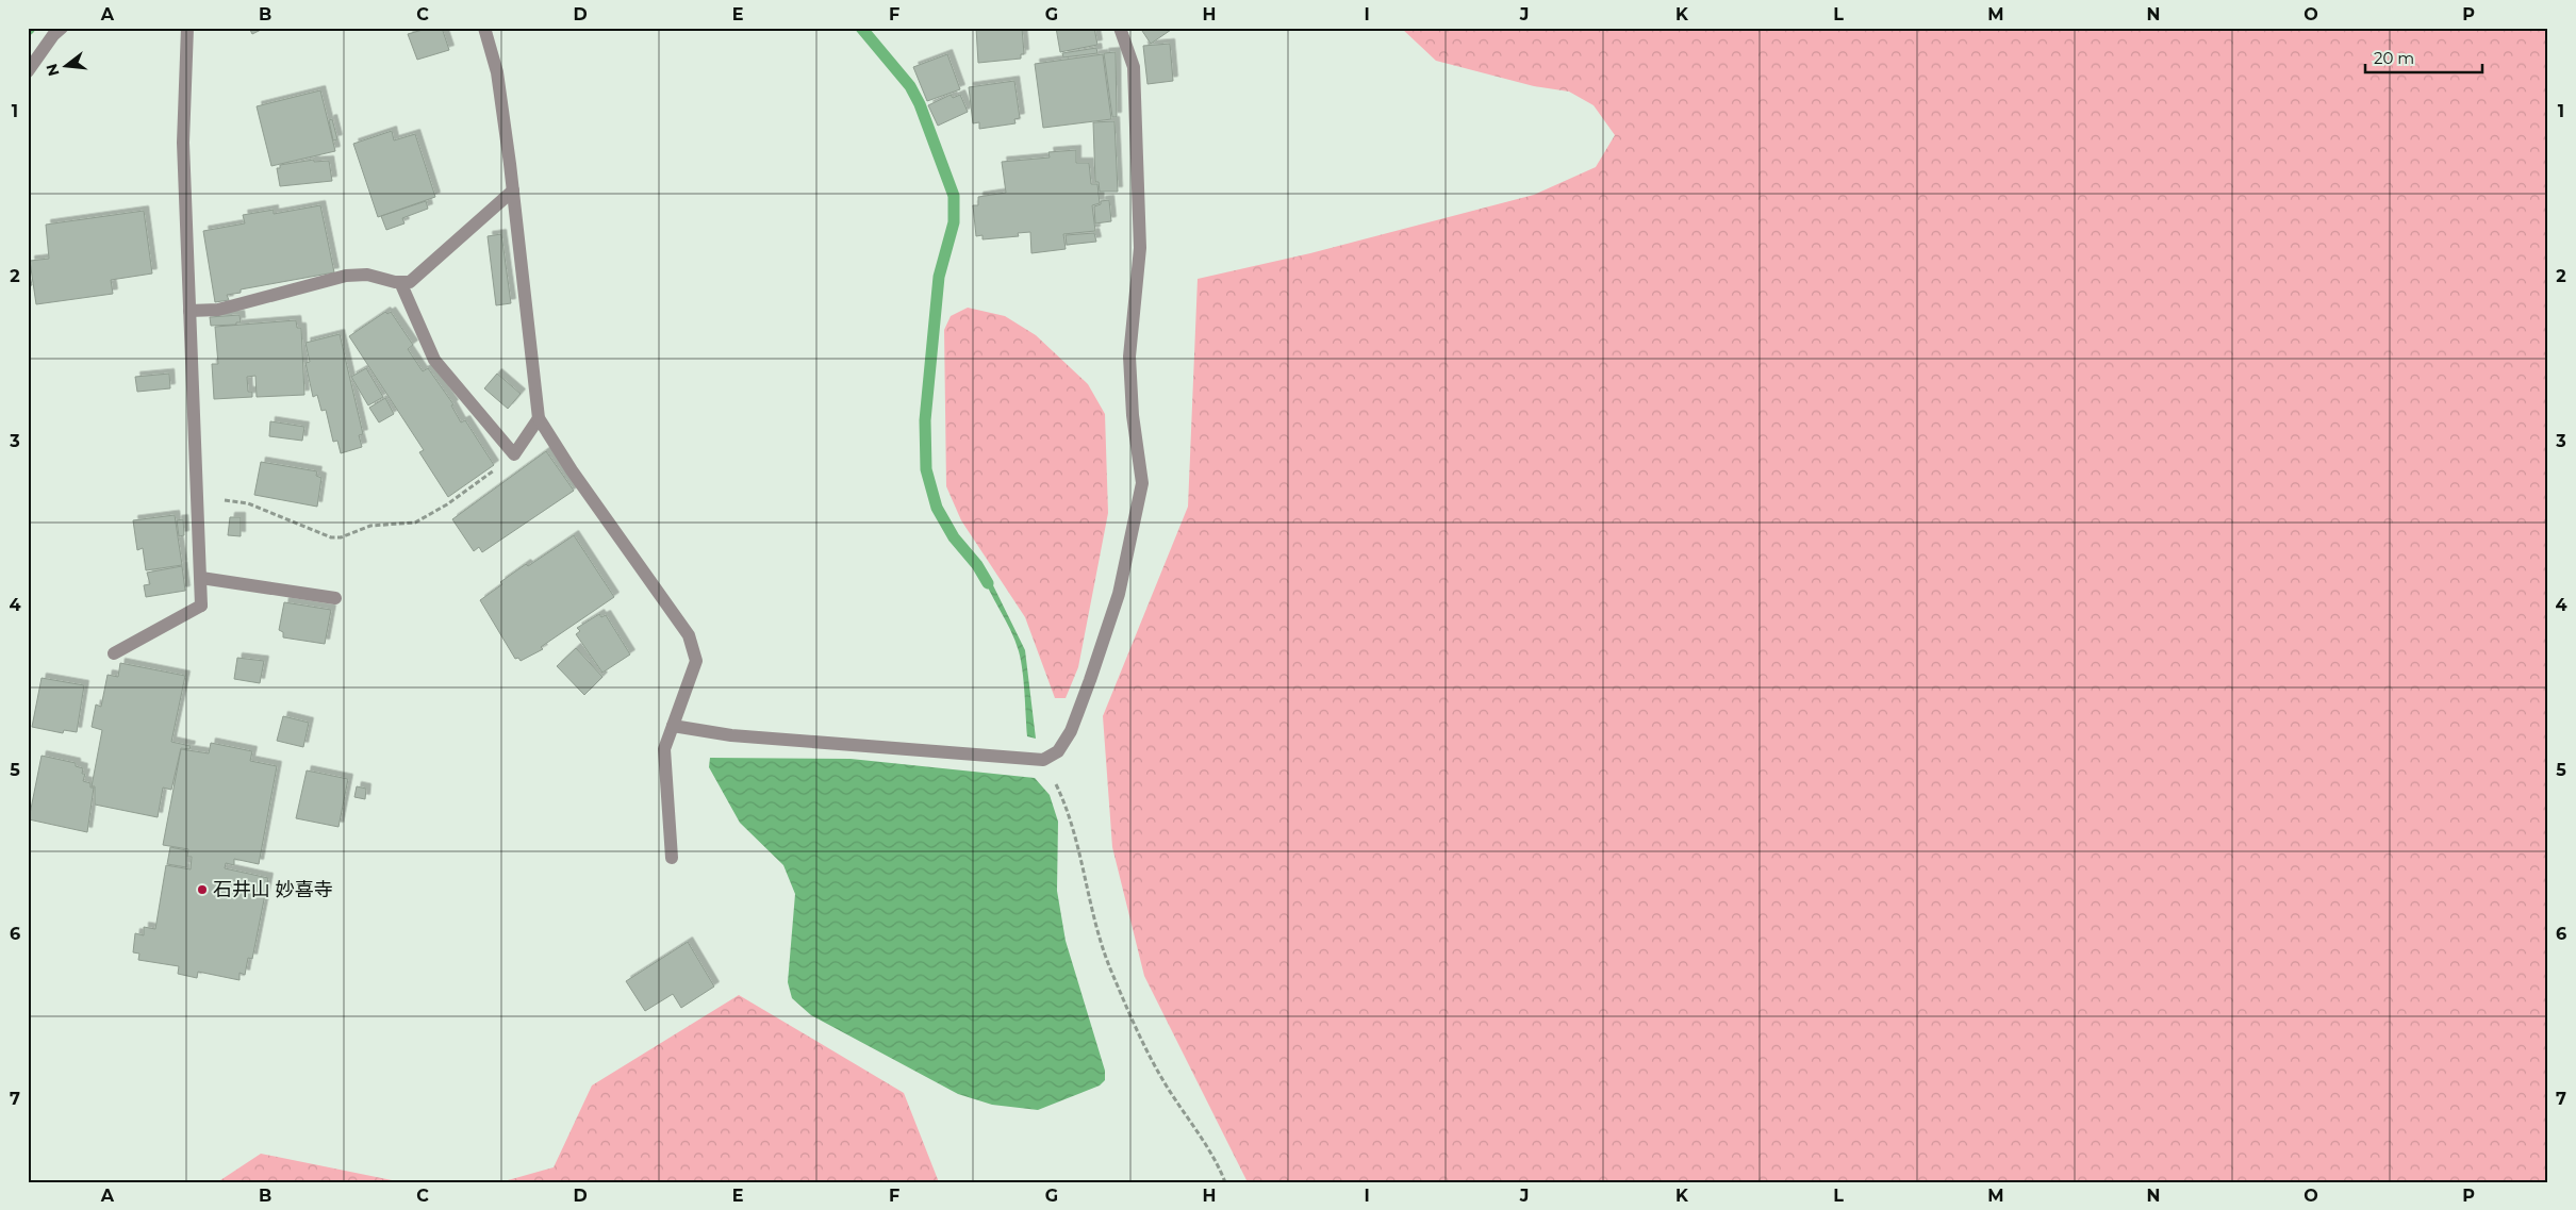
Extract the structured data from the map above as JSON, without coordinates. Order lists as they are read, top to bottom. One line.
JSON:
{"places":["石井山 妙喜寺"],"scale_bar":"20 m","north":"left","grid":{"columns":["A","B","C","D","E","F","G","H","I","J","K","L","M","N","O","P"],"rows":["1","2","3","4","5","6","7"]}}
